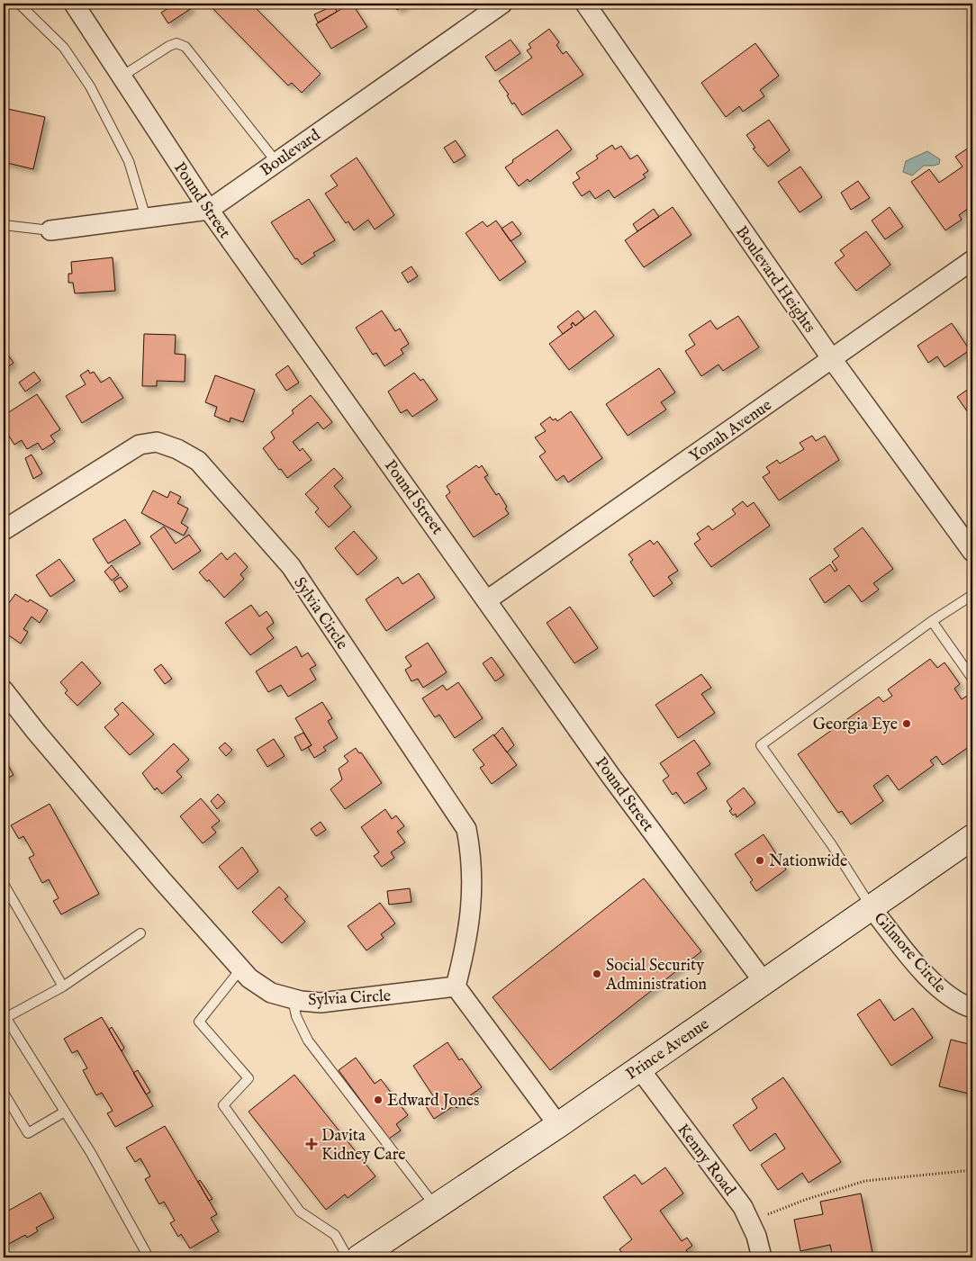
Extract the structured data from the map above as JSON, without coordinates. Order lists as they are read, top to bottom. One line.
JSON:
{"streets":{"main road":["Prince Avenue"],"street":["Boulevard","Pound Street","Boulevard Heights","Yonah Avenue","Sylvia Circle","Gilmore Circle","Kenny Road"]},"crossings":[["Boulevard","Pound Street"],["Pound Street","Yonah Avenue"],["Pound Street","Prince Avenue"],["Boulevard Heights","Yonah Avenue"],["Gilmore Circle","Prince Avenue"],["Prince Avenue","Kenny Road"]],"places":{"other":["Georgia Eye","Nationwide","Social Security Administration","Edward Jones"],"health":["Davita Kidney Care"]}}
